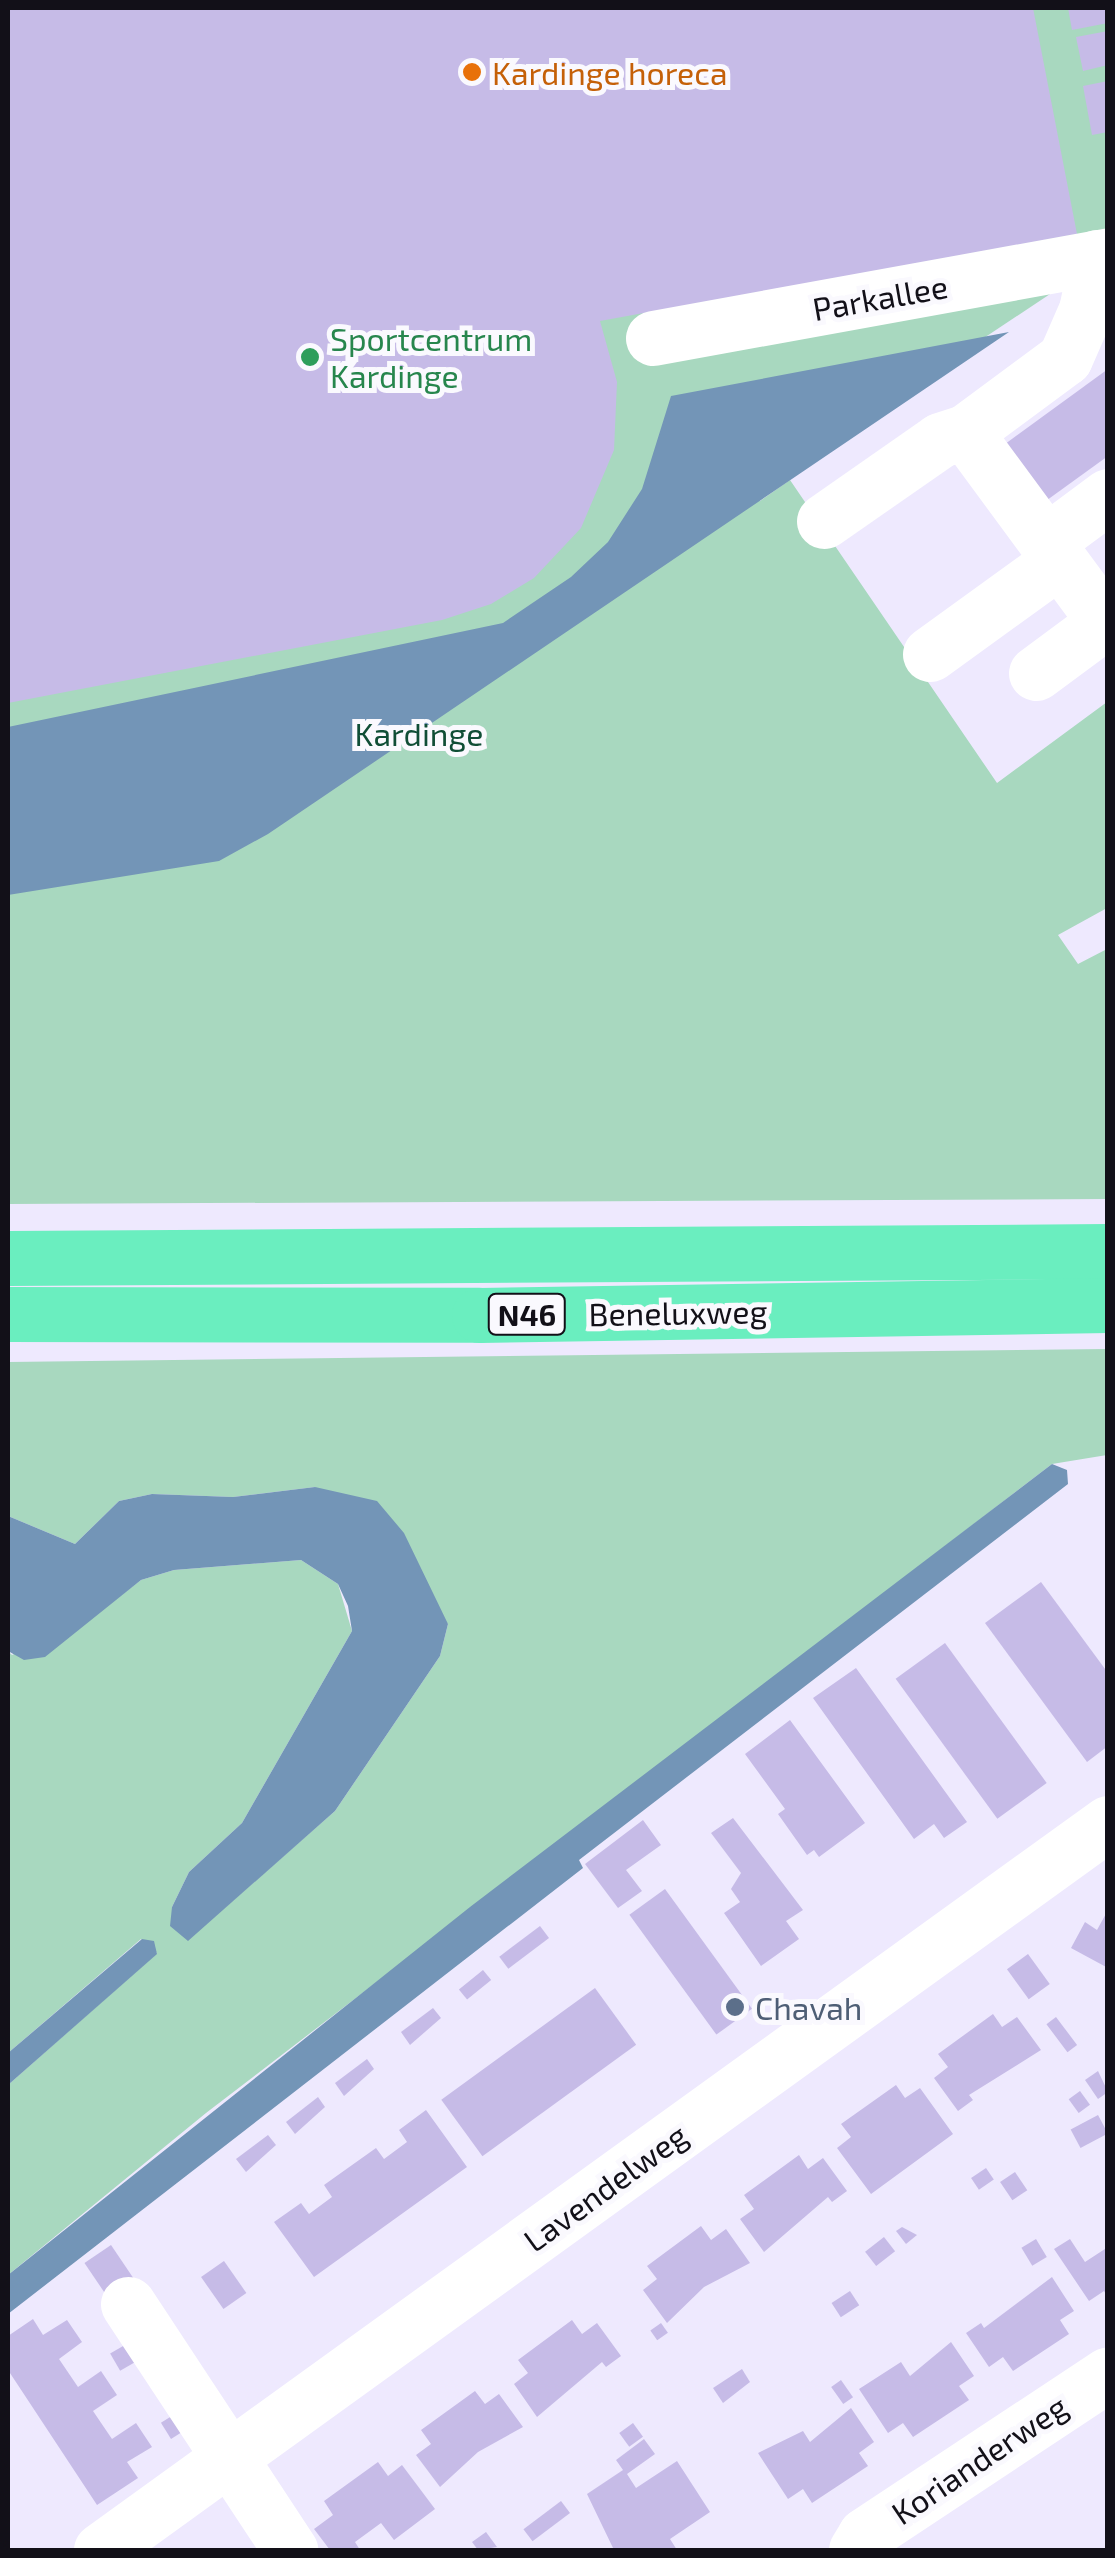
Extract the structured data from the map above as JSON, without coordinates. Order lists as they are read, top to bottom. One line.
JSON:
{"streets":{"highway":["Beneluxweg","N46"],"street":["Parkallee","Lavendelweg","Korianderweg"]},"parks":["Kardinge"],"places":["Kardinge horeca","Sportcentrum Kardinge","Chavah"]}
